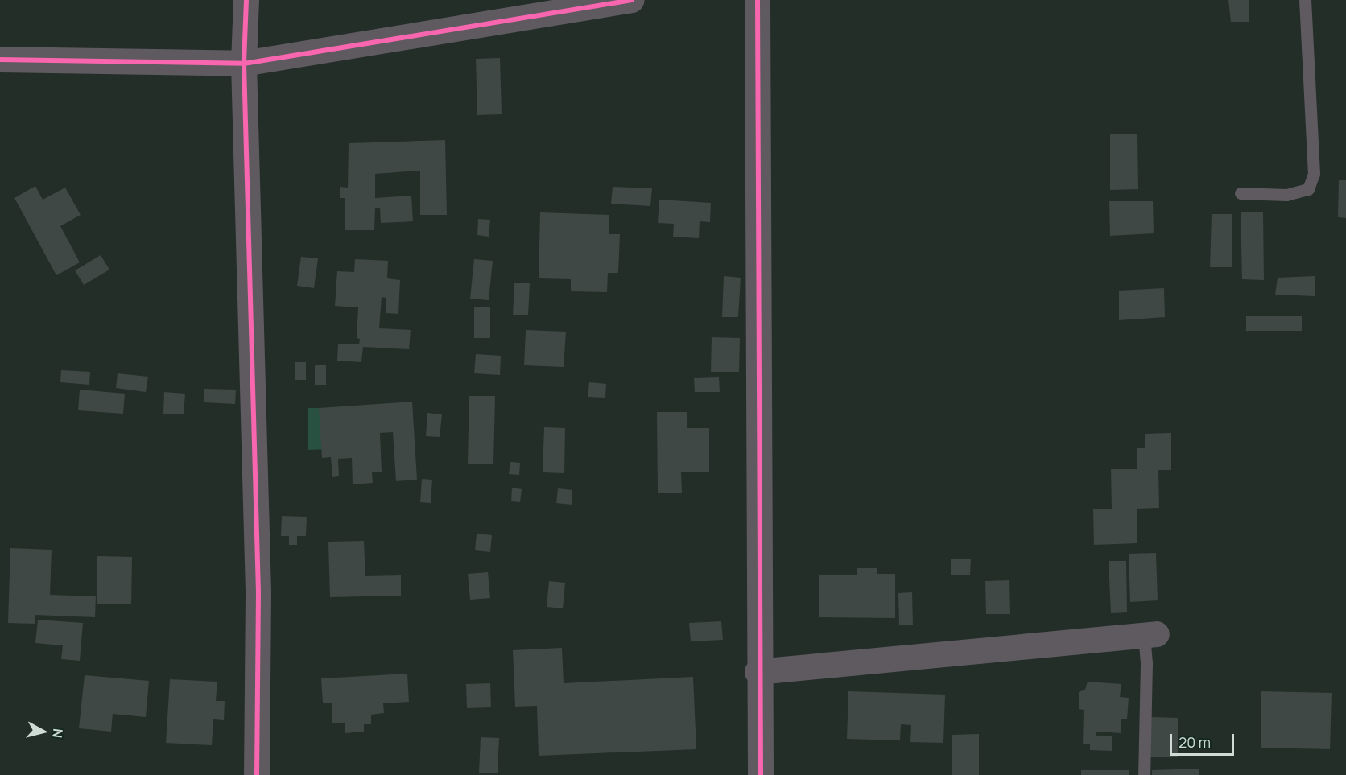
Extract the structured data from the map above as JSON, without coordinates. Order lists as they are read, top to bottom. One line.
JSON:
{"scale_bar":"20 m","north":"right"}
